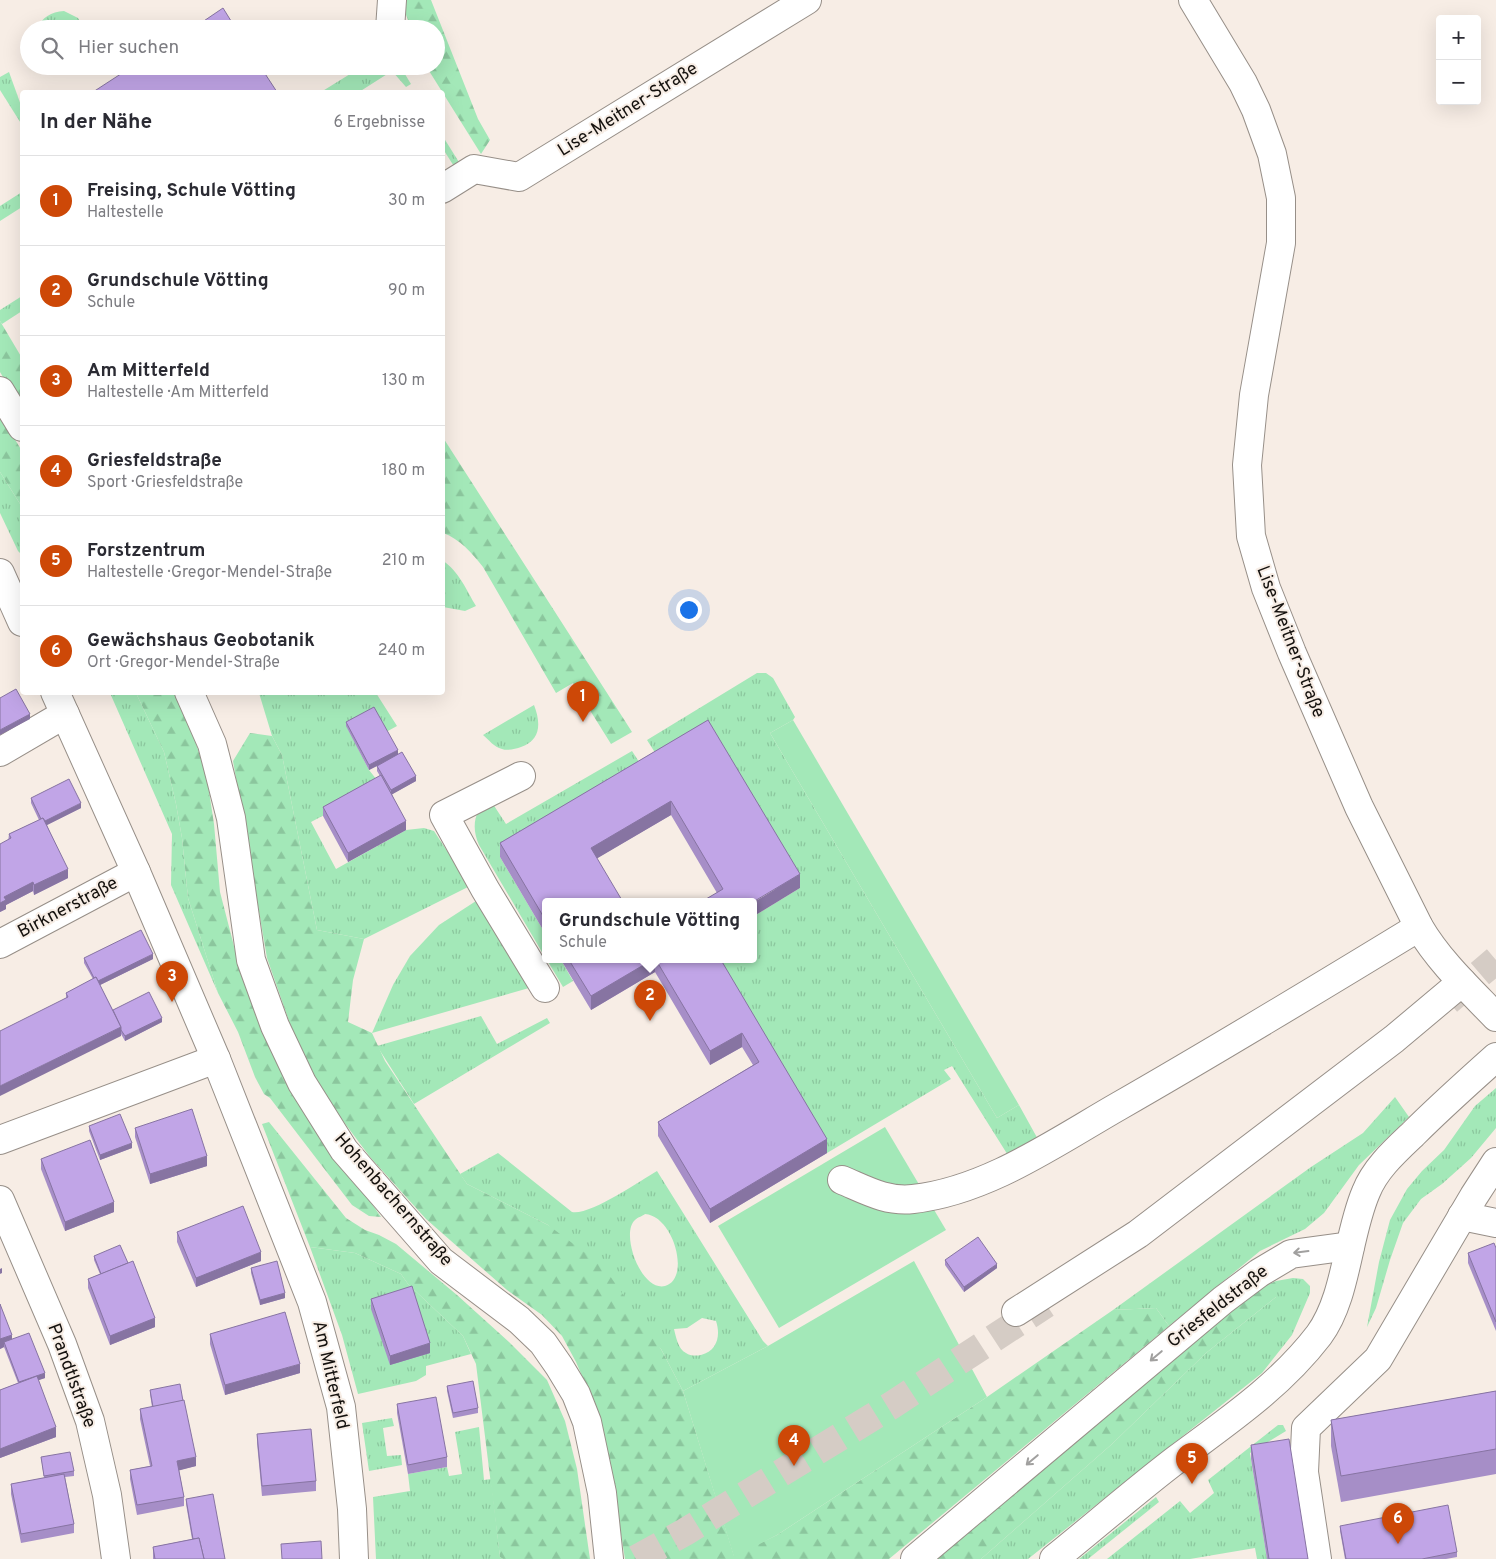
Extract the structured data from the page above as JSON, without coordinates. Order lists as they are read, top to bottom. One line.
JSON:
{"streets":{"street":["Lise-Meitner-Straße","Birknerstraße","Hohenbachernstraße","Griesfeldstraße","Am Mitterfeld","Prandtlstraße"]},"crossings":[["Birknerstraße","Am Mitterfeld"]],"page":{"map_buttons":["+","−"],"search":"Hier suchen","heading":["In der Nähe","6 Ergebnisse"],"list":[{"mark":"1","name":"Freising, Schule Vötting","note":"Haltestelle","value":"30 m"},{"mark":"2","name":"Grundschule Vötting","note":"Schule","value":"90 m"},{"mark":"3","name":"Am Mitterfeld","note":"Haltestelle · Am Mitterfeld","value":"130 m"},{"mark":"4","name":"Griesfeldstraße","note":"Sport · Griesfeldstraße","value":"180 m"},{"mark":"5","name":"Forstzentrum","note":"Haltestelle · Gregor-Mendel-Straße","value":"210 m"},{"mark":"6","name":"Gewächshaus Geobotanik","note":"Ort · Gregor-Mendel-Straße","value":"240 m"}],"pins":["1","3","2","4","5","6"],"popup":["Grundschule Vötting","Schule"]}}
